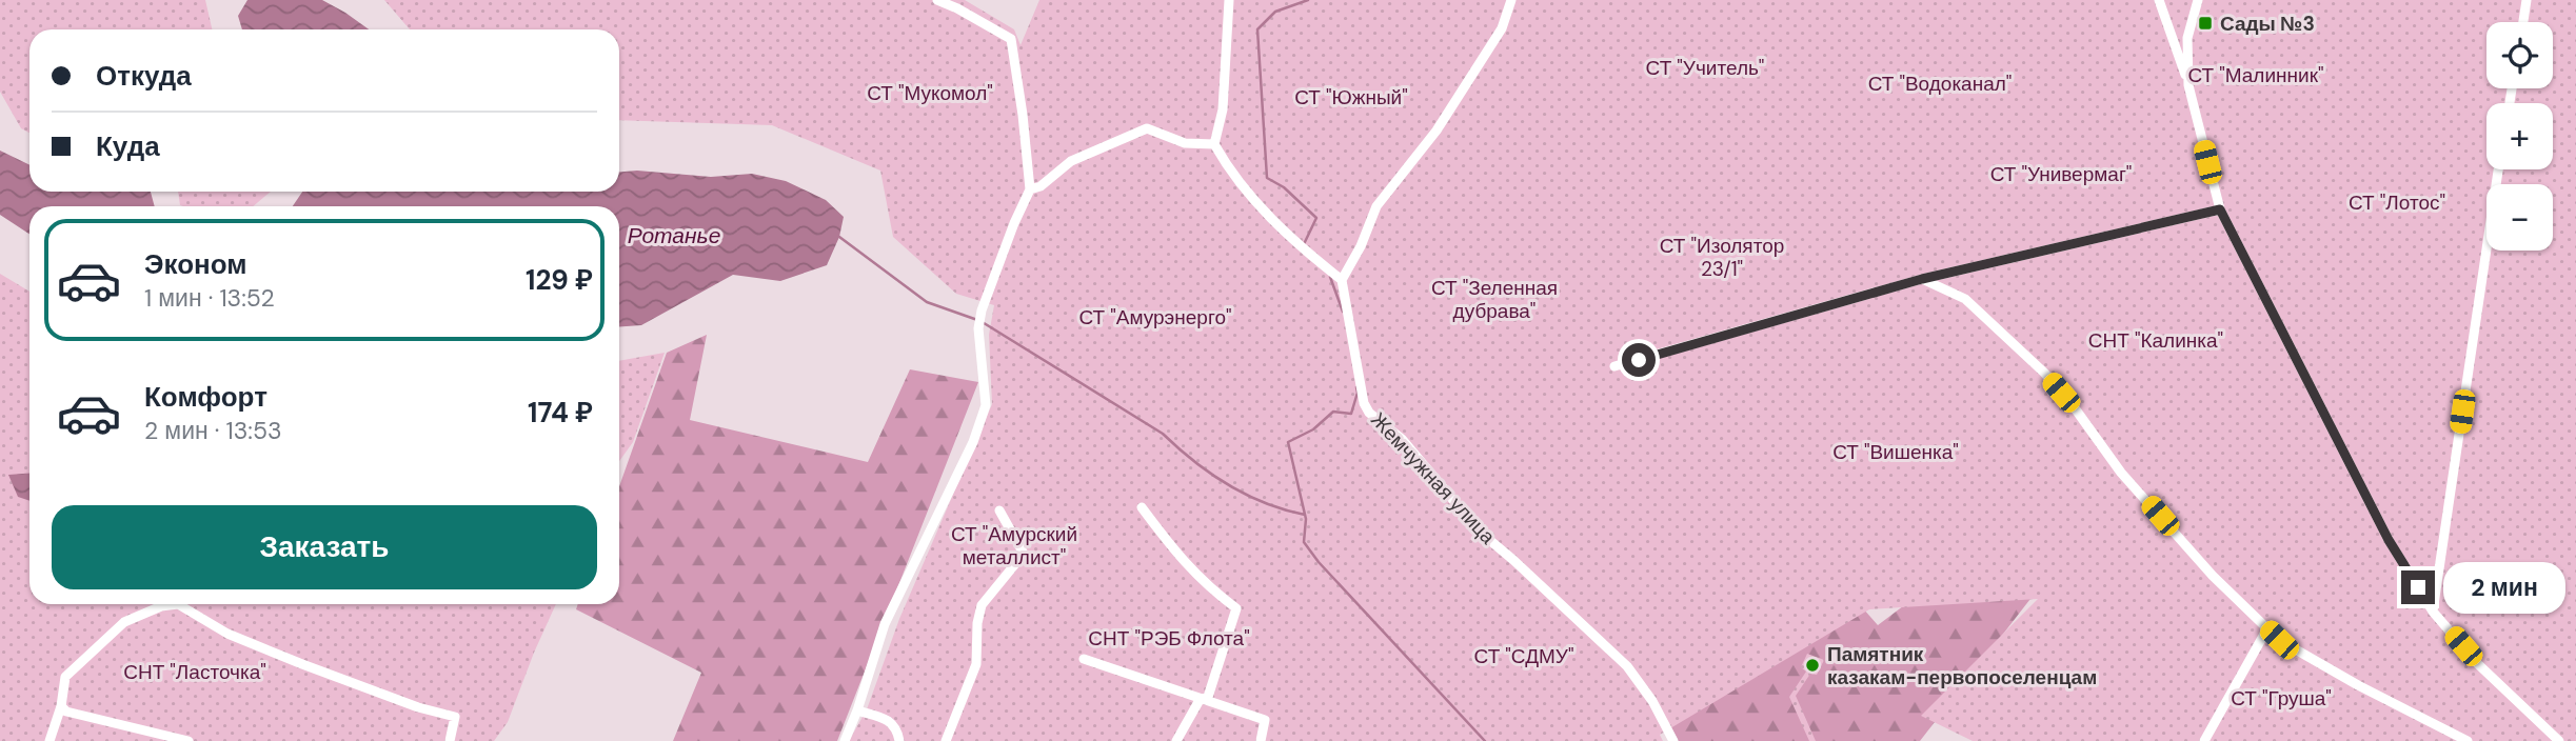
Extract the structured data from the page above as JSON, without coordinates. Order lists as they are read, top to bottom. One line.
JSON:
{"streets":{"street":["Жемчужная улица"]},"water":["Ротанье"],"parks":["СТ \"Учитель\"","СТ \"Малинник\"","СТ \"Водоканал\"","СТ \"Мукомол\"","СТ \"Южный\"","СТ \"Универмаг\"","СТ \"Лотос\"","СТ \"Изолятор 23/1\"","СТ \"Зеленная дубрава\"","СТ \"Амурэнерго\"","СНТ \"Калинка\"","СТ \"Вишенка\"","СТ \"Амурский металлист\"","СНТ \"РЭБ Флота\"","СТ \"СДМУ\"","СНТ \"Ласточка\"","СТ \"Груша\""],"places":{"transit":["Сады №3"],"other":["Памятник казакам-первопоселенцам"]},"page":{"map_buttons":["+","−"],"banner":["Откуда","Куда"],"list":[{"name":"Эконом","note":"1 мин · 13:52","value":"129 ₽"},{"name":"Комфорт","note":"2 мин · 13:53","value":"174 ₽"}],"buttons":"Заказать","bubble":"2 мин"}}
